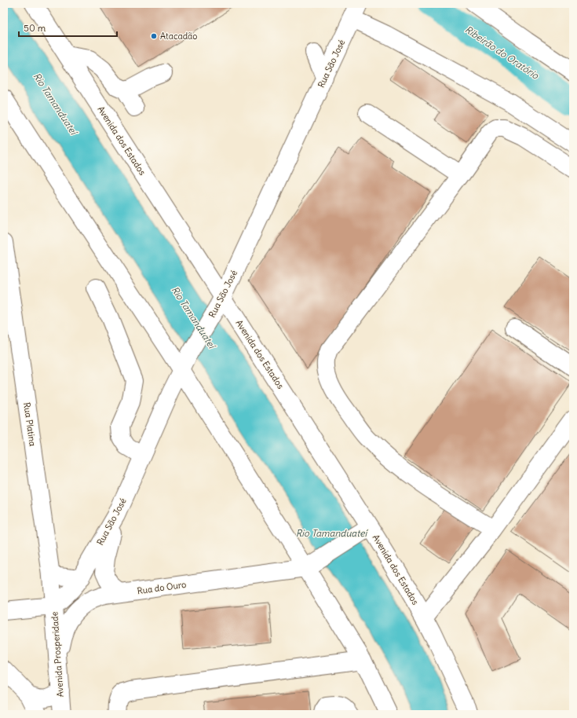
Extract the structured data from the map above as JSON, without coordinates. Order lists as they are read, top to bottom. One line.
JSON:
{"streets":{"main road":["Rua São José","Avenida dos Estados","Rua Platina","Rua do Ouro","Avenida Prosperidade"]},"crossings":[["Rua São José","Avenida dos Estados"],["Rua São José","Rua Platina"],["Rua São José","Avenida Prosperidade"],["Rua Platina","Avenida Prosperidade"],["Rua do Ouro","Avenida Prosperidade"]],"water":["Ribeirão do Oratório","Rio Tamanduateí"],"places":["Atacadão"],"scale_bar":"50 m"}
